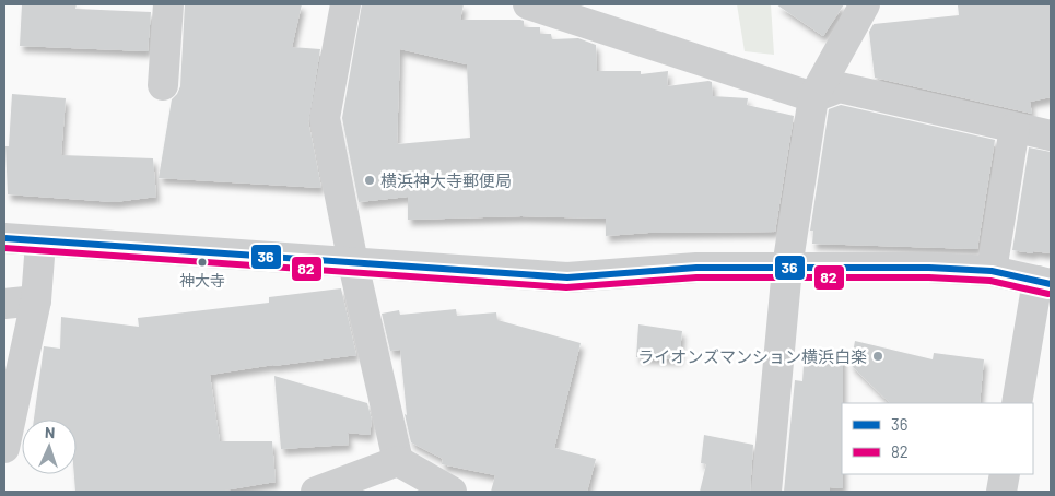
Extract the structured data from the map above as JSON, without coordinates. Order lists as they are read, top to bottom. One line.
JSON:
{"places":["横浜神大寺郵便局","神大寺","ライオンズマンション横浜白楽"],"lines":["transit line 36","transit line 82"],"legend":["36","82"],"north":"top"}
